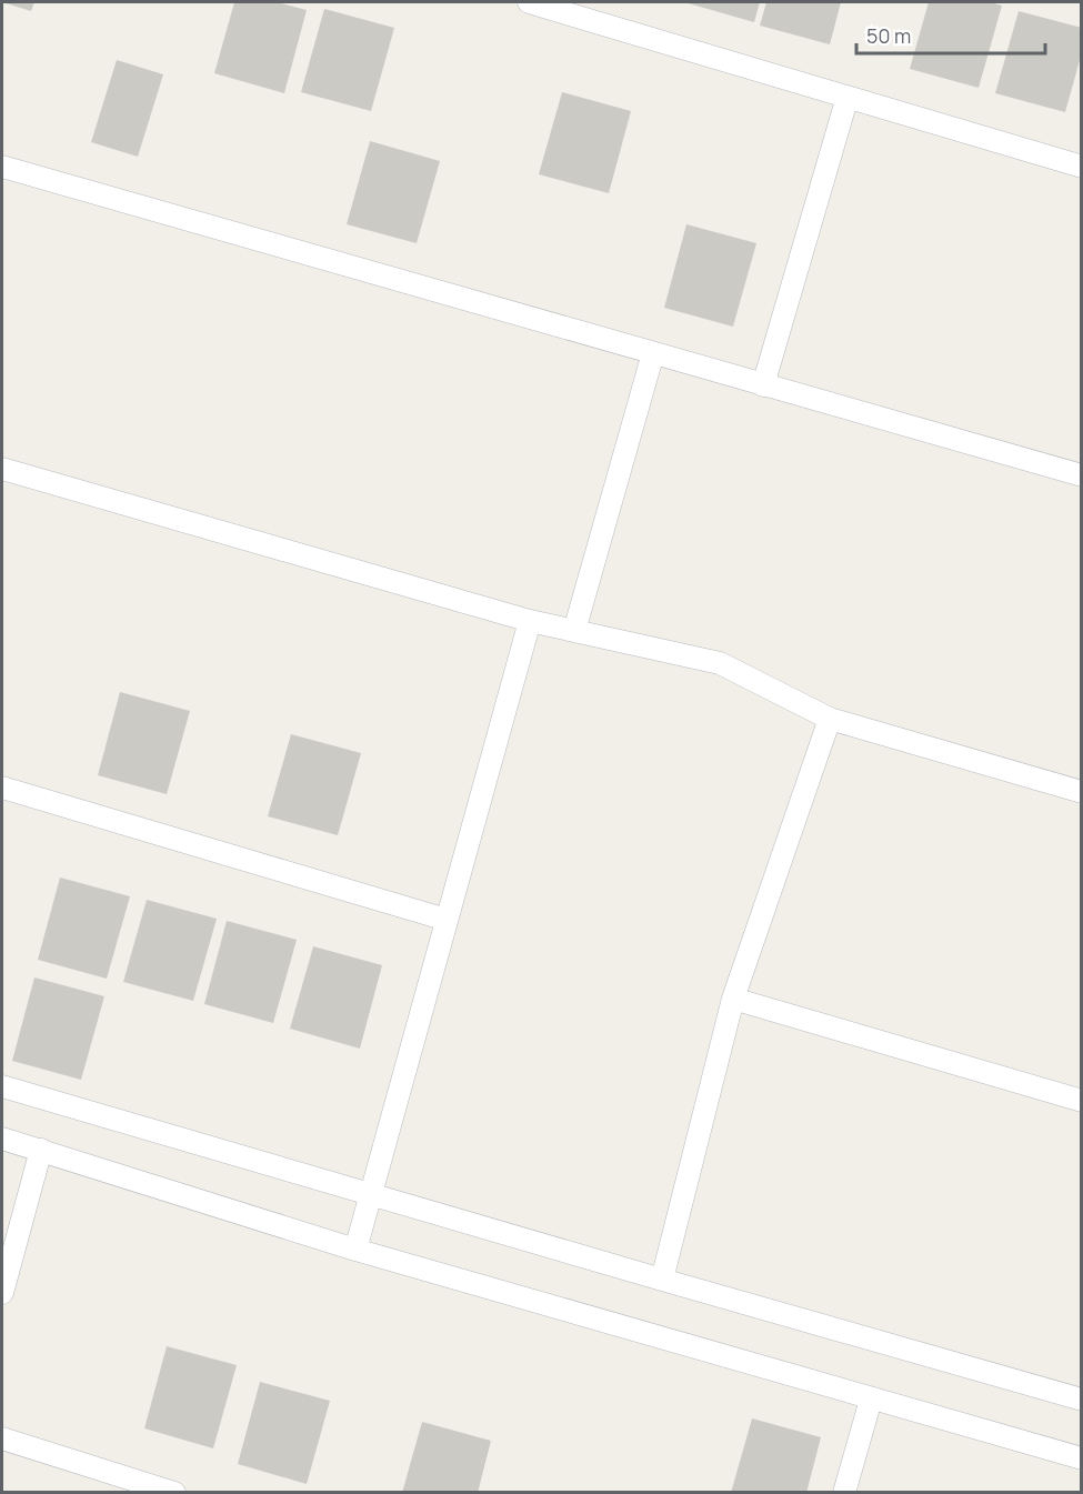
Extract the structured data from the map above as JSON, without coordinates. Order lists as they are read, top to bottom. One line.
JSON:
{"scale_bar":"50 m"}
